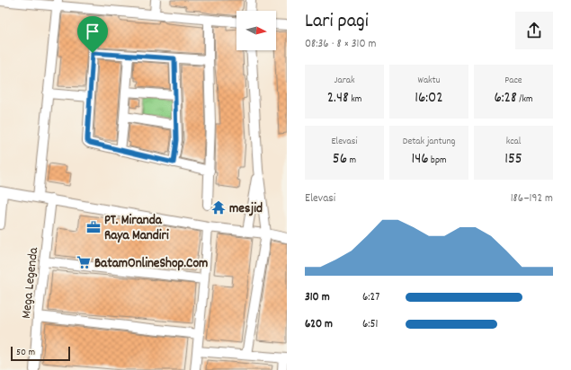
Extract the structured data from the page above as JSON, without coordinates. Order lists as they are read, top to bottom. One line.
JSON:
{"streets":{"street":["Mega Legenda"]},"places":{"temple":["mesjid"],"office":["PT. Miranda Raya Mandiri"],"supermarket":["BatamOnlineShop.Com"]},"scale_bar":"50 m","north":"right","page":{"heading":["Lari pagi","08:36 · 8 × 310 m"],"stats":[["Jarak","2.48 km"],["Waktu","16:02"],["Pace","6:28 /km"],["Elevasi","56 m"],["Detak jantung","146 bpm"],["kcal","155"]],"chart":["Elevasi","186–192 m"],"list":[{"name":"310 m","note":"6:27"},{"name":"620 m","note":"6:51"}],"scale":"50 m"}}
